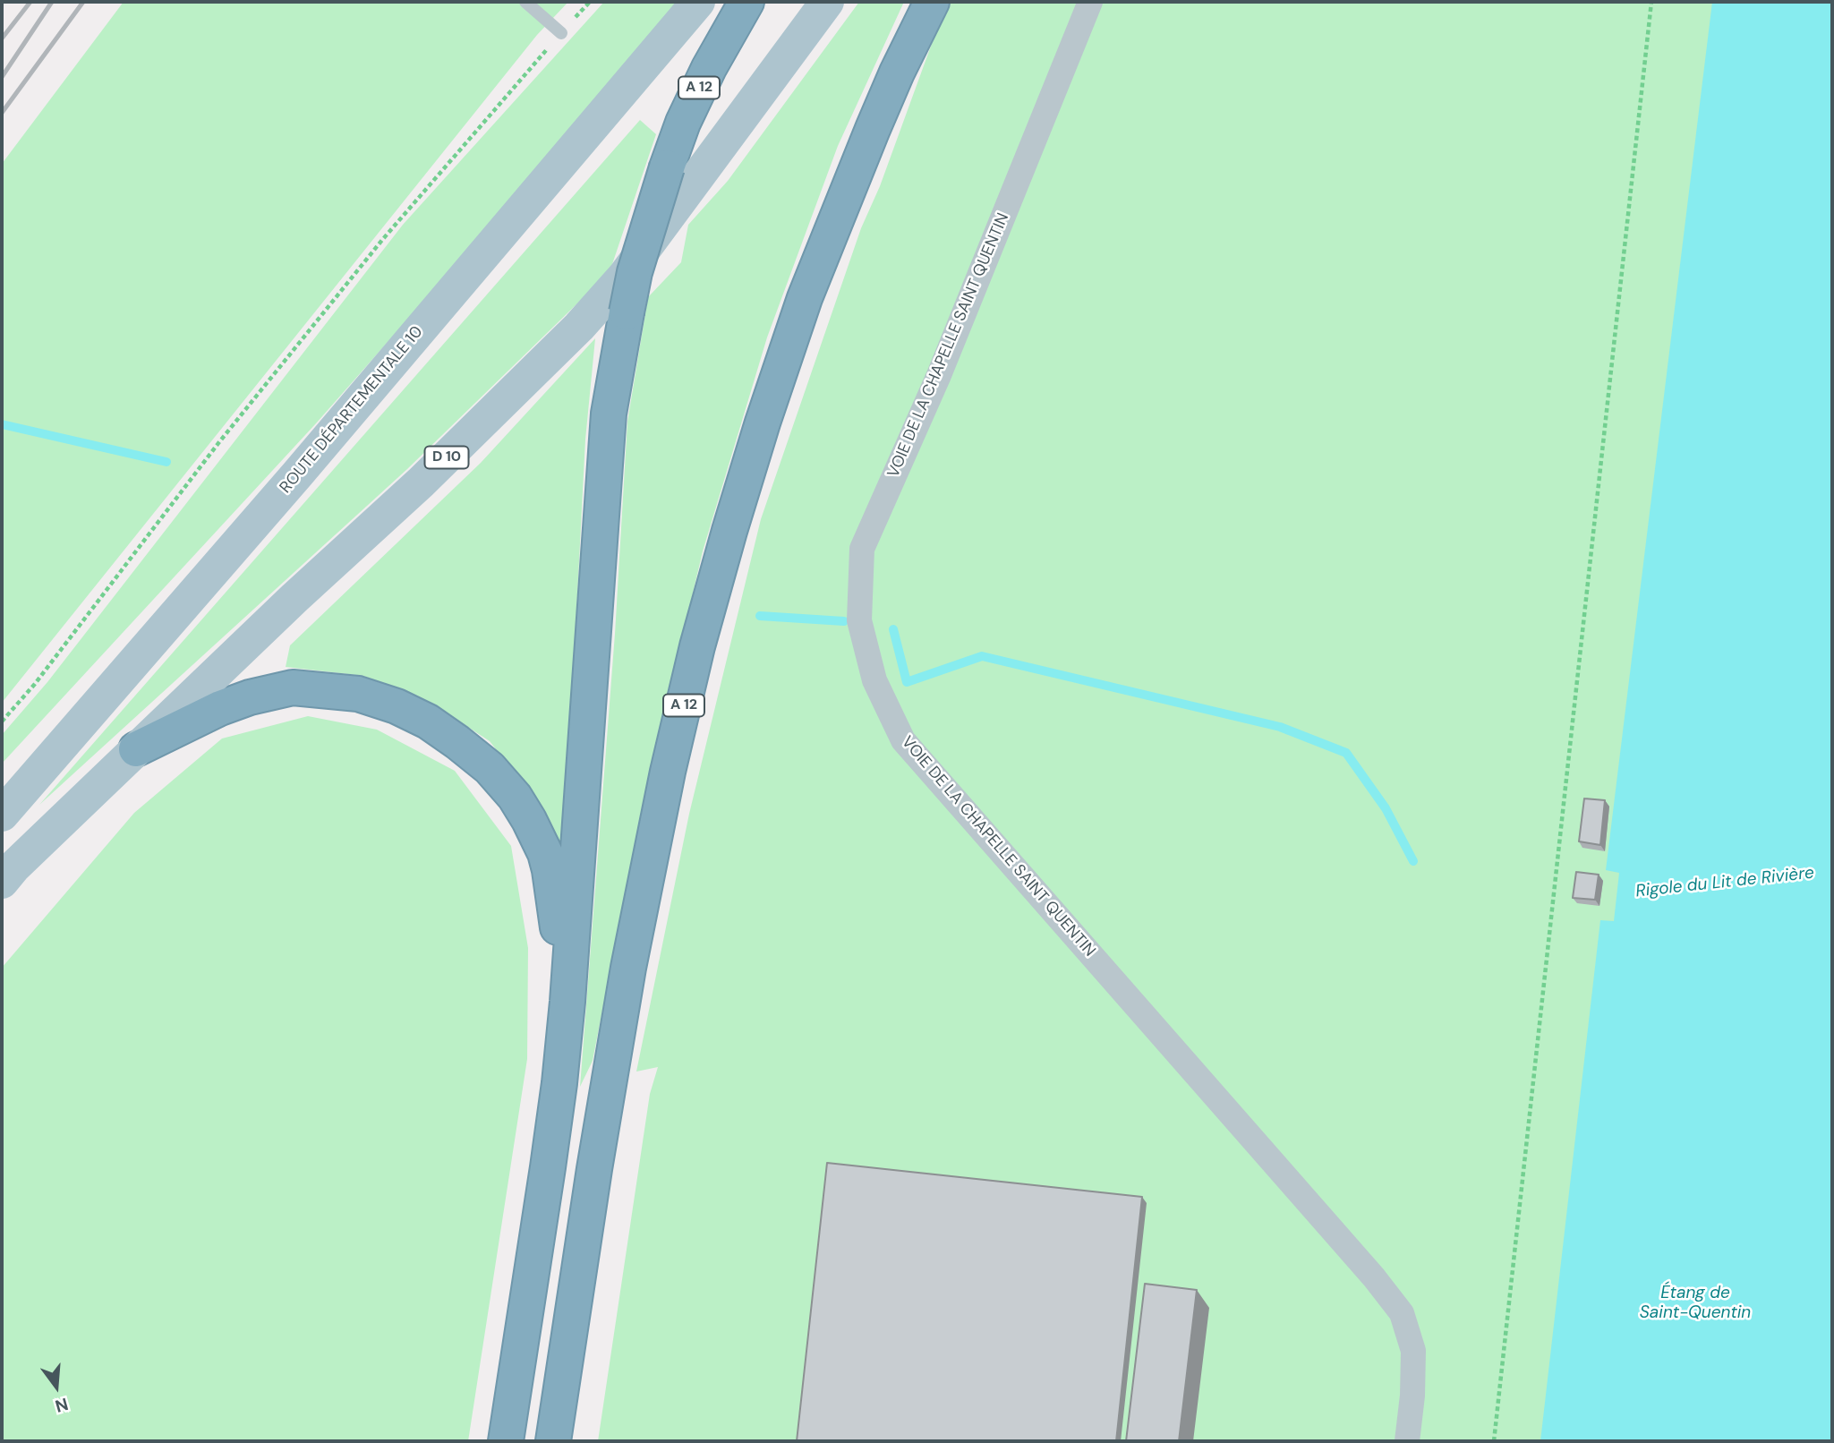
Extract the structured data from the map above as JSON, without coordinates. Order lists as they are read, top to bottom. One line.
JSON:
{"streets":{"highway":["A 12"],"main road":["ROUTE DÉPARTEMENTALE 10","D 10"],"street":["VOIE DE LA CHAPELLE SAINT QUENTIN"]},"water":["Rigole du Lit de Rivière","Étang de Saint-Quentin"],"north":"bottom"}
